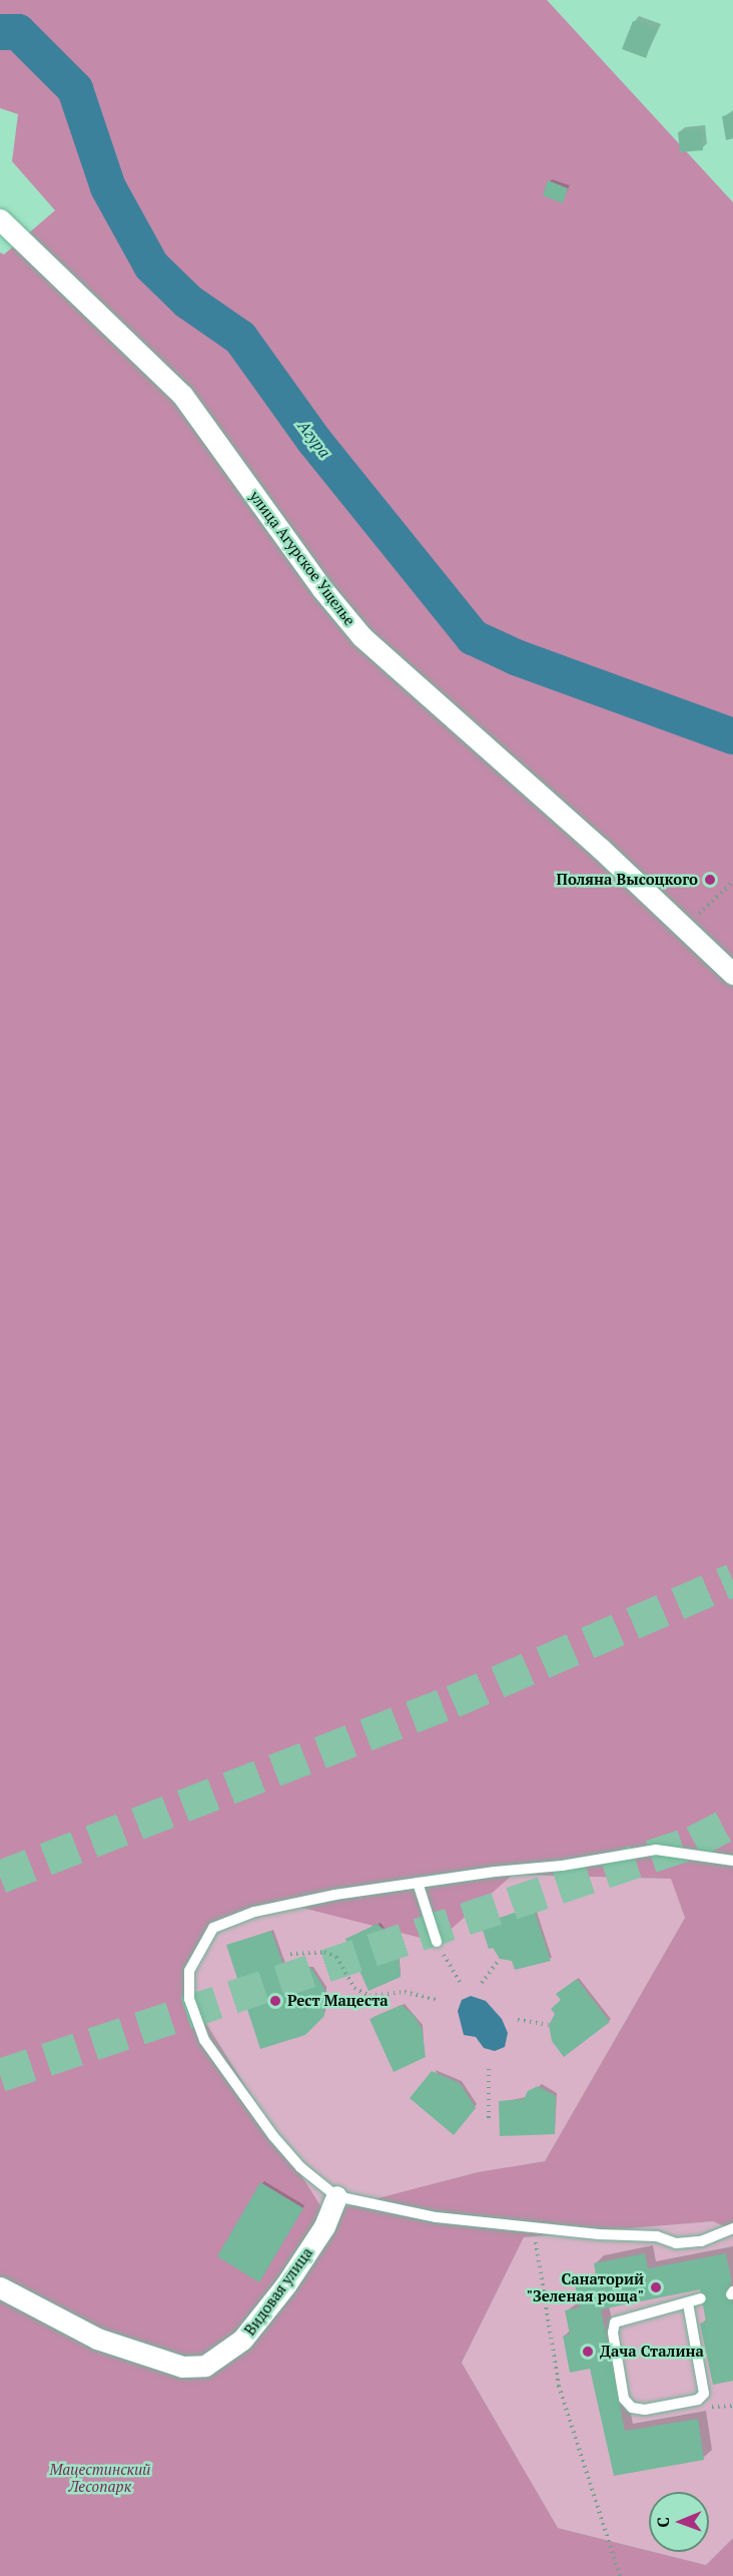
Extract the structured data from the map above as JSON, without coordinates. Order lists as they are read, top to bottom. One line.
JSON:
{"streets":{"street":["улица Агурское Ущелье","Видовая улица"]},"water":["Агура"],"parks":["Мацестинский Лесопарк"],"places":["Поляна Высоцкого","Рест Мацеста","Санаторий \"Зеленая роща\"","Дача Сталина"],"north":"left"}
